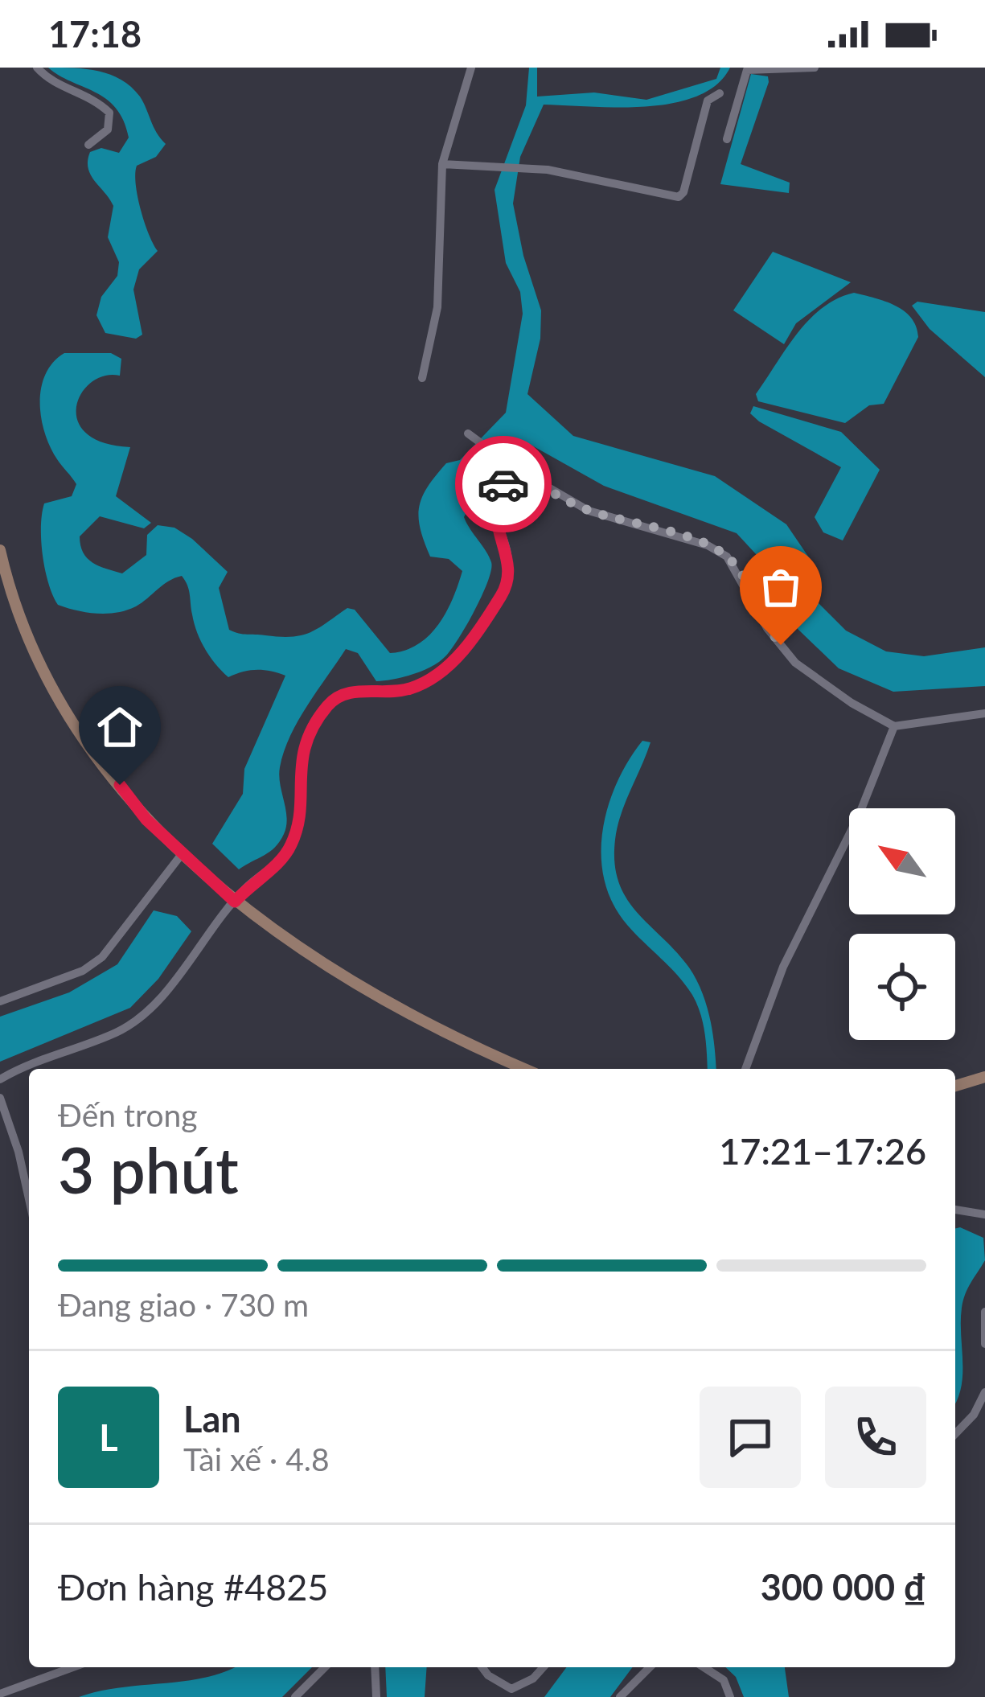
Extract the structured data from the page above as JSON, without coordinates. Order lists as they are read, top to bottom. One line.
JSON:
{"north":"top left","page":{"status":"17:18","heading":["3 phút","Đến trong","17:21–17:26"],"panel":["Lan","Tài xế · 4.8","Đơn hàng #4825","300 000 ₫"],"bar":"Đang giao · 730 m","round":"L"}}
